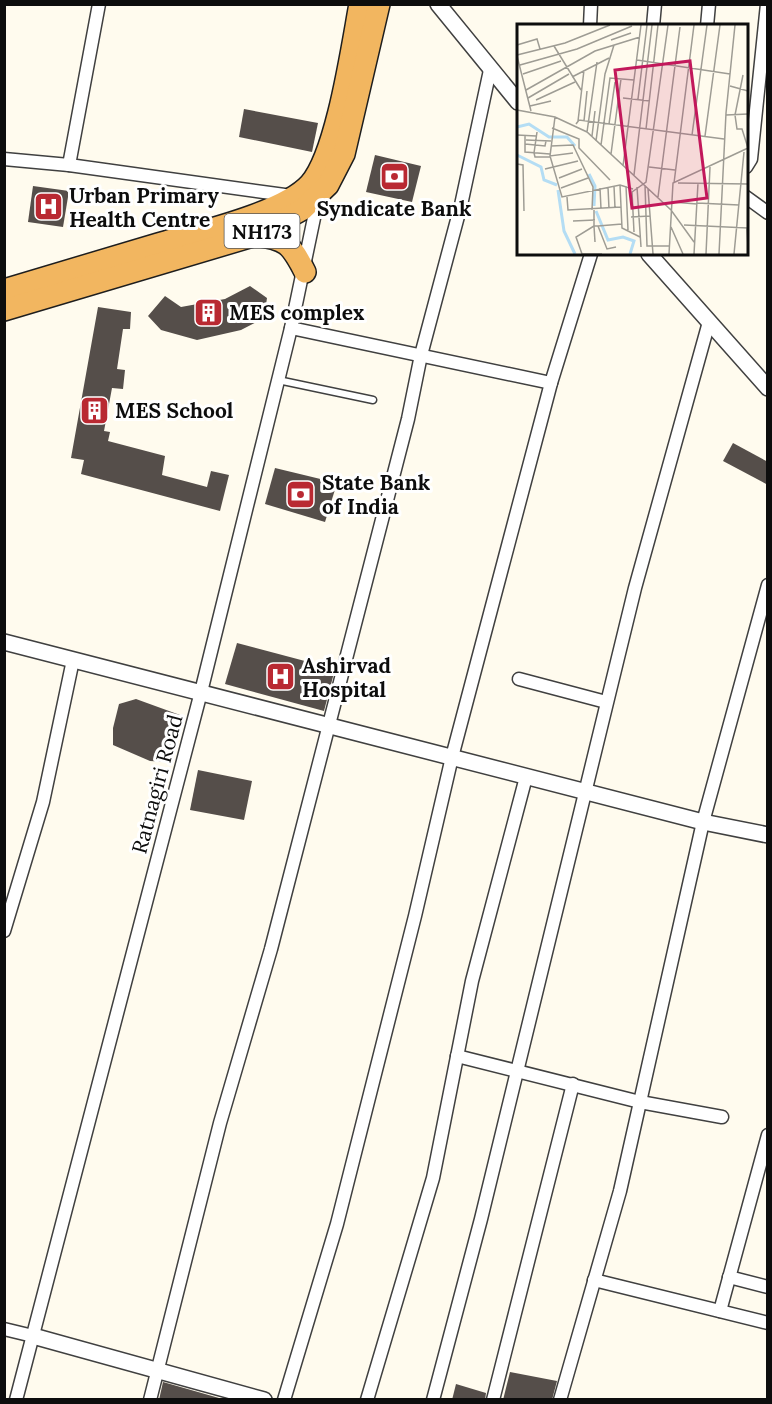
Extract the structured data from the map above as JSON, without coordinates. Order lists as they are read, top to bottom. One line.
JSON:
{"streets":{"highway":["NH173"],"street":["Ratnagiri Road"]},"crossings":[["NH173","Ratnagiri Road"]],"places":{"bank":["Syndicate Bank","State Bank of India"],"hospital":["Urban Primary Health Centre","Ashirvad Hospital"],"building":["MES complex","MES School"]}}
